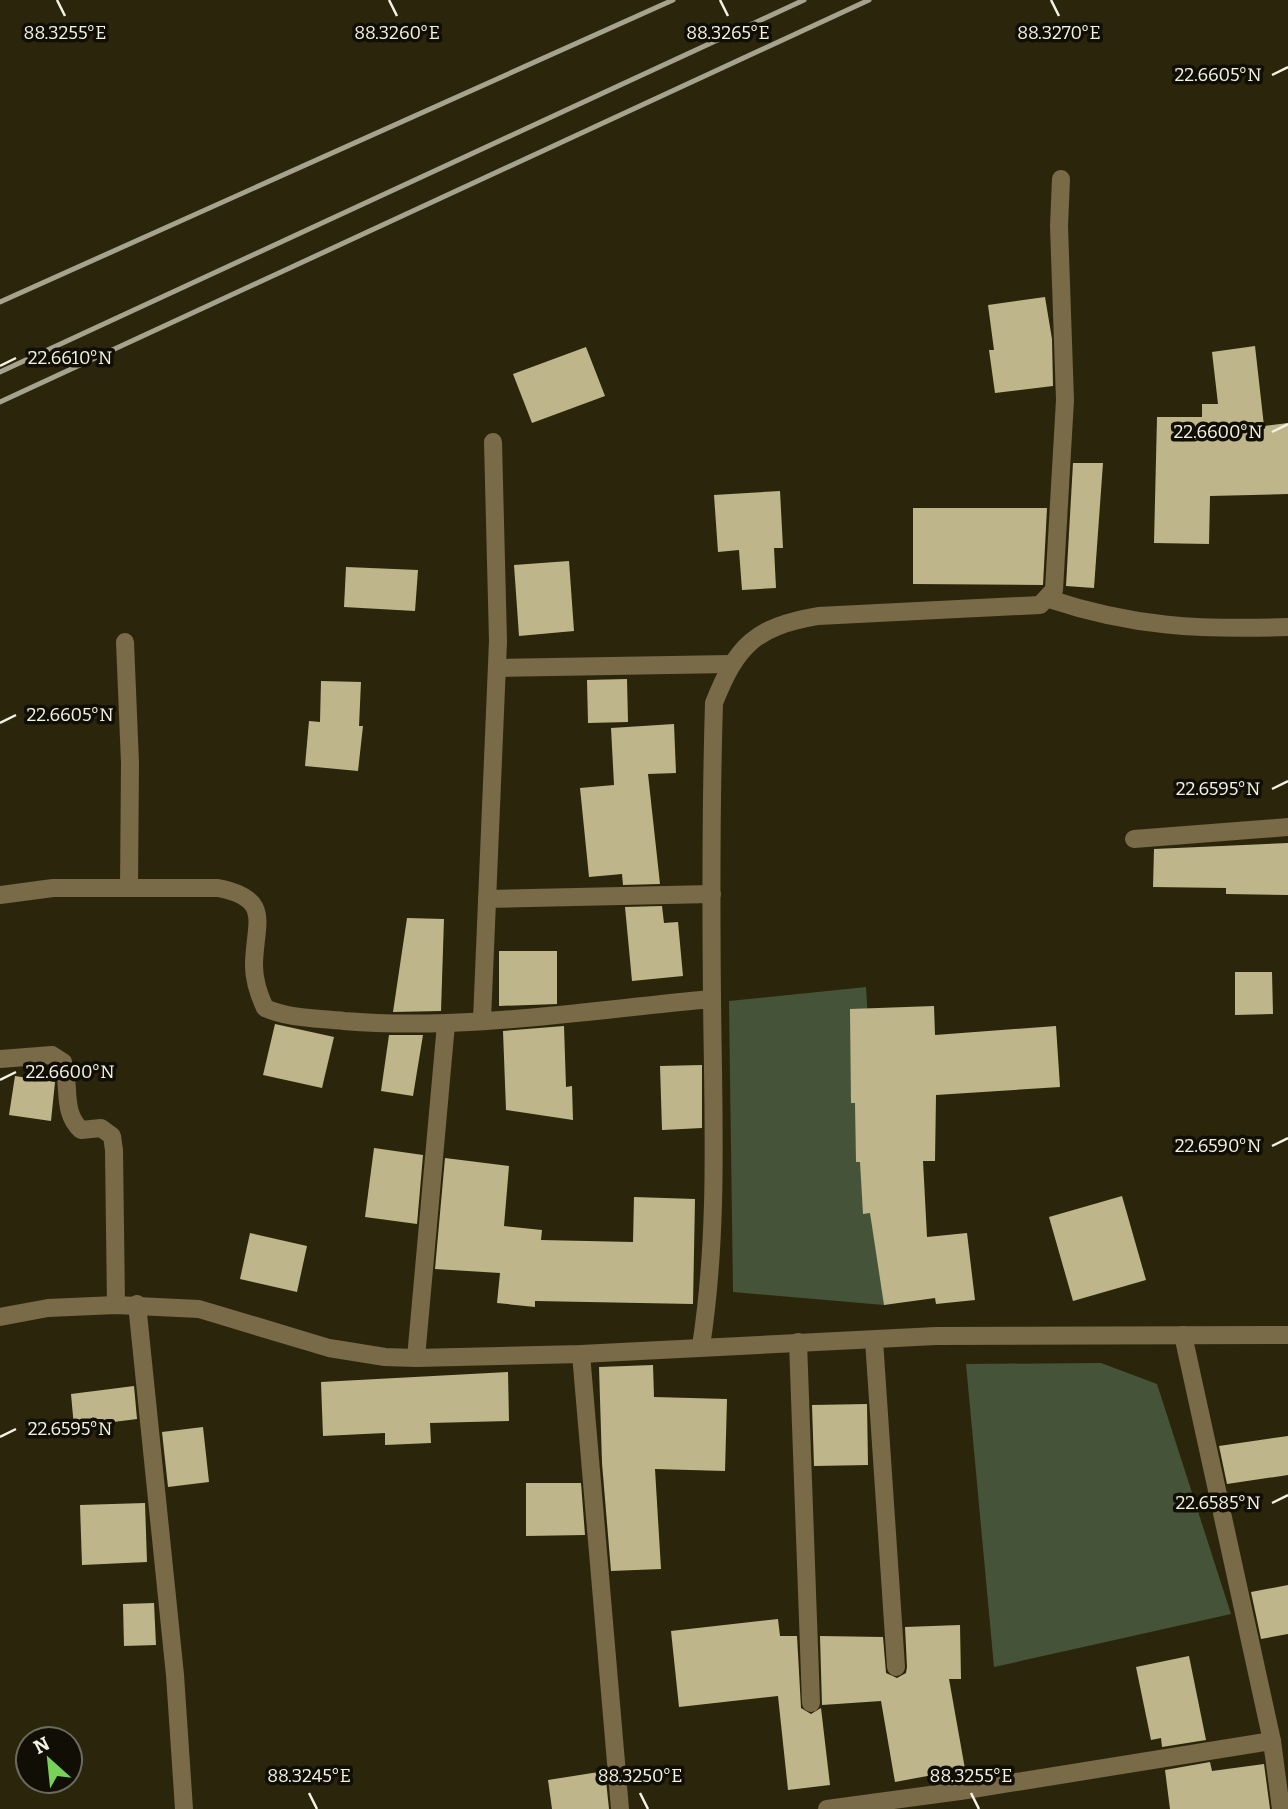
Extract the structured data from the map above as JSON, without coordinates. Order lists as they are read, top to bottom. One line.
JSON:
{"north":"top left","coordinates":["88.3255°E","88.3260°E","88.3265°E","88.3270°E","22.6605°N","22.6610°N","22.6600°N","22.6595°N","22.6590°N","22.6585°N","88.3245°E","88.3250°E"]}
